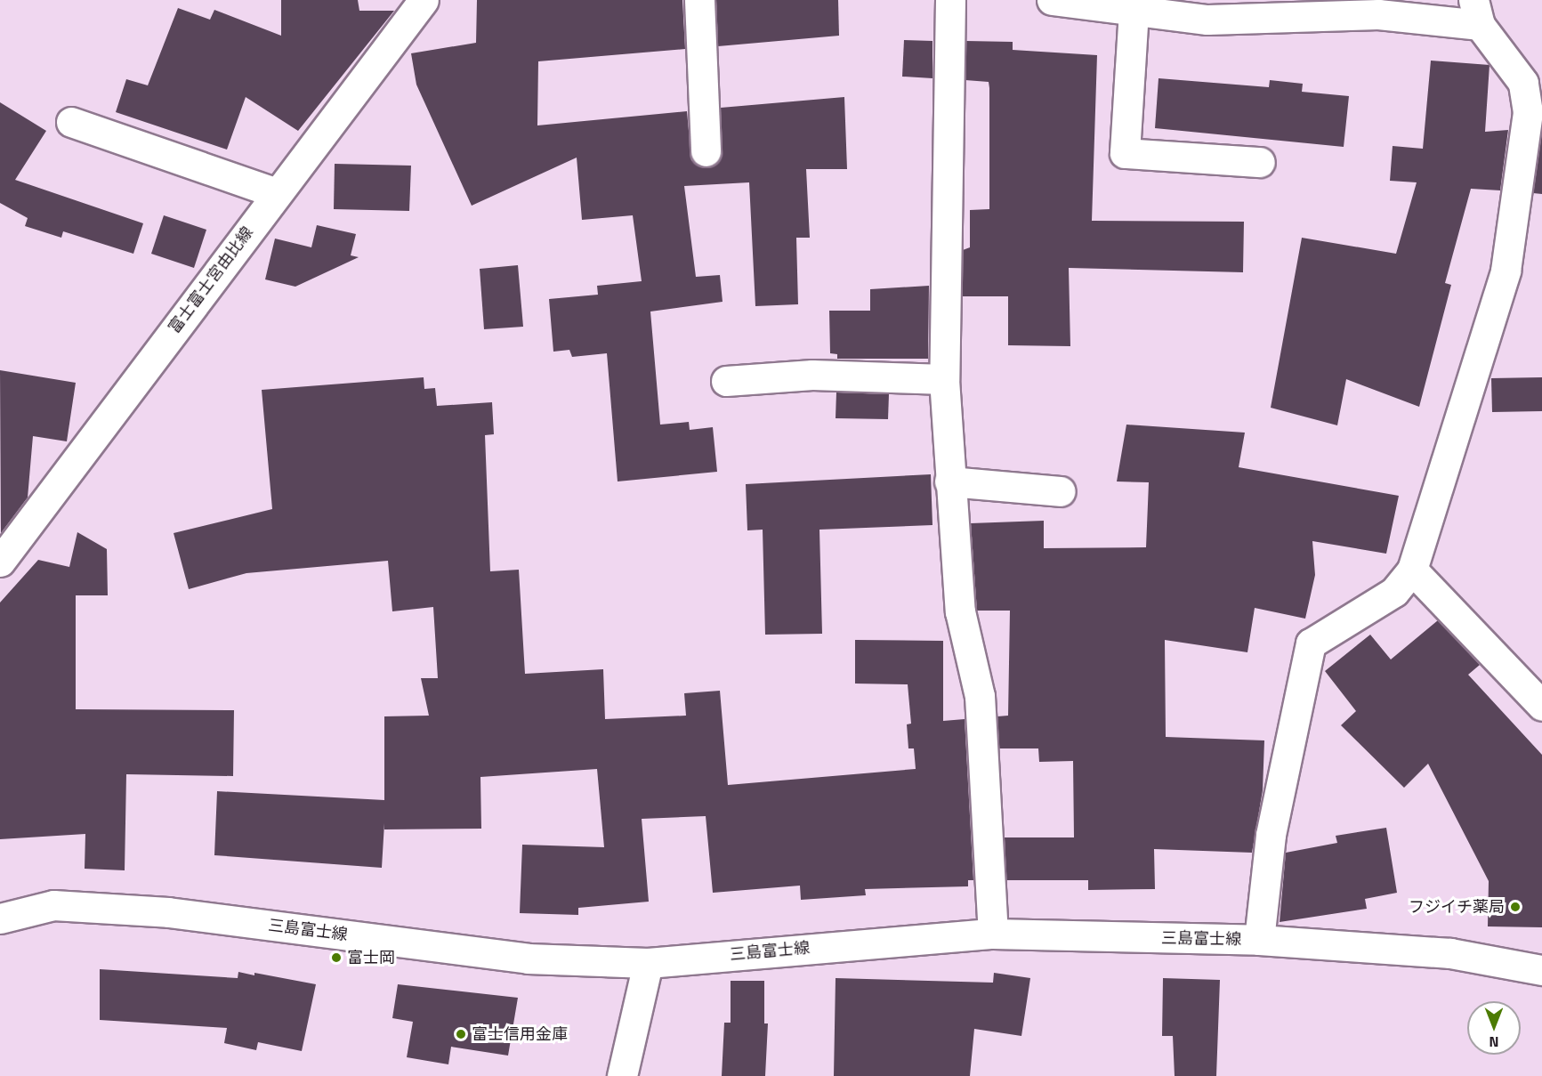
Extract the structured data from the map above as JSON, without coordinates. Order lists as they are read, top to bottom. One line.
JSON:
{"streets":{"street":["富士富士宮由比線","三島富士線"]},"places":["フジイチ薬局","富士岡","富士信用金庫"],"north":"bottom"}
